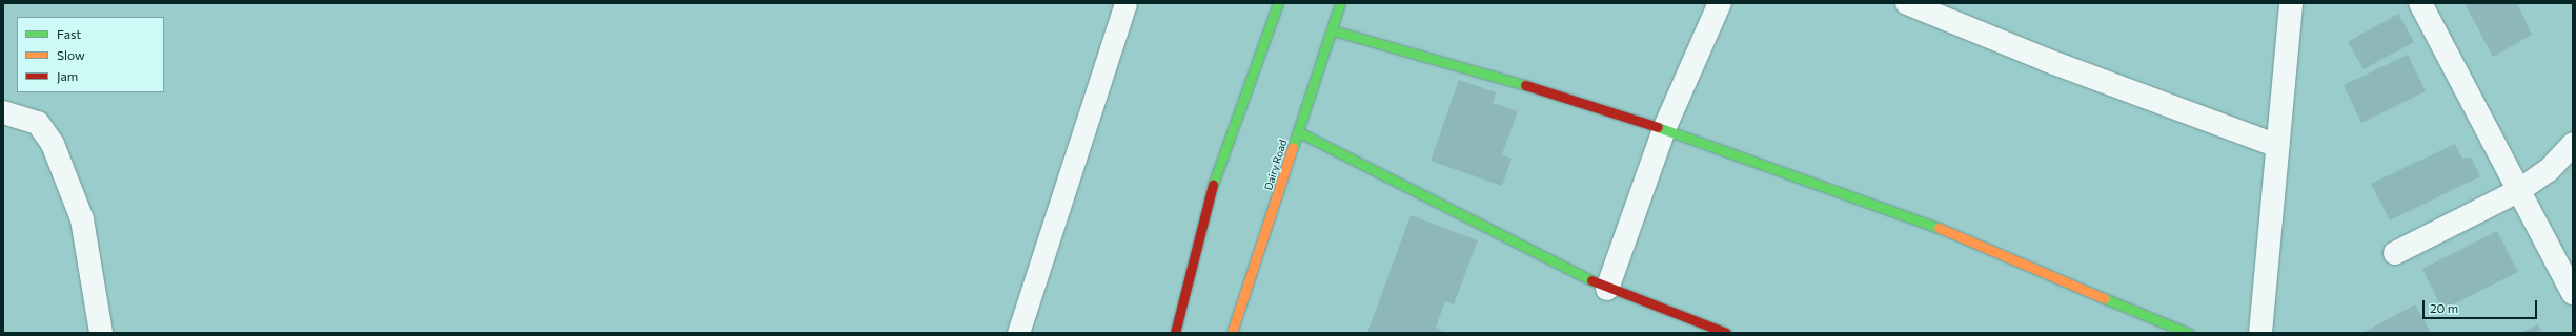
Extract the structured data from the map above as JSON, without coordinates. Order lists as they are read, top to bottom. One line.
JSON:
{"streets":{"street":["Dairy Road"]},"legend":["Fast","Slow","Jam"],"scale_bar":"20 m"}
